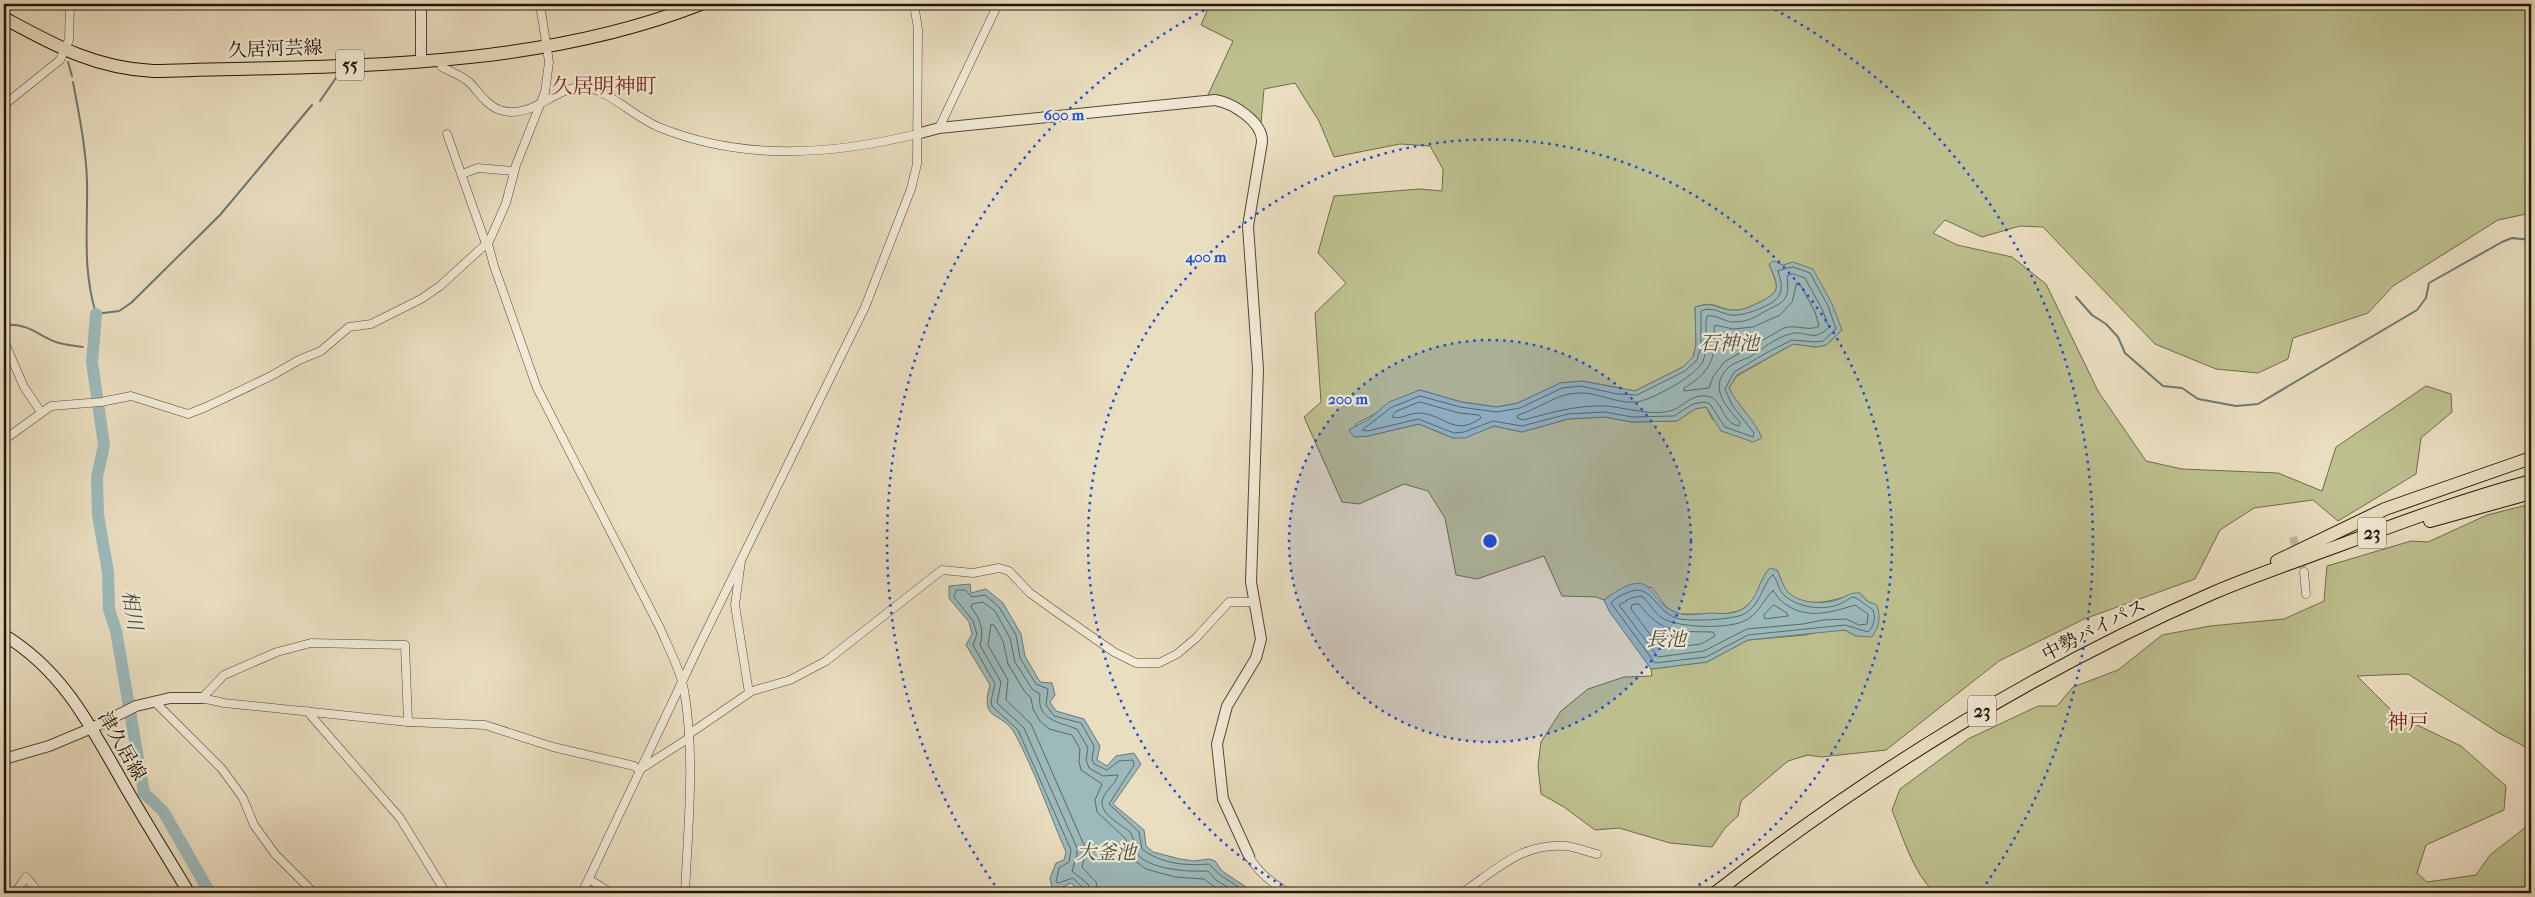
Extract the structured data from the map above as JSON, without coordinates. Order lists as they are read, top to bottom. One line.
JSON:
{"streets":{"main road":["久居河芸線","55","23","中勢バイパス","津久居線"]},"districts":["久居明神町","神戸"],"water":["石神池","相川","長池","大釜池"],"rings":["600 m","400 m","200 m"]}
